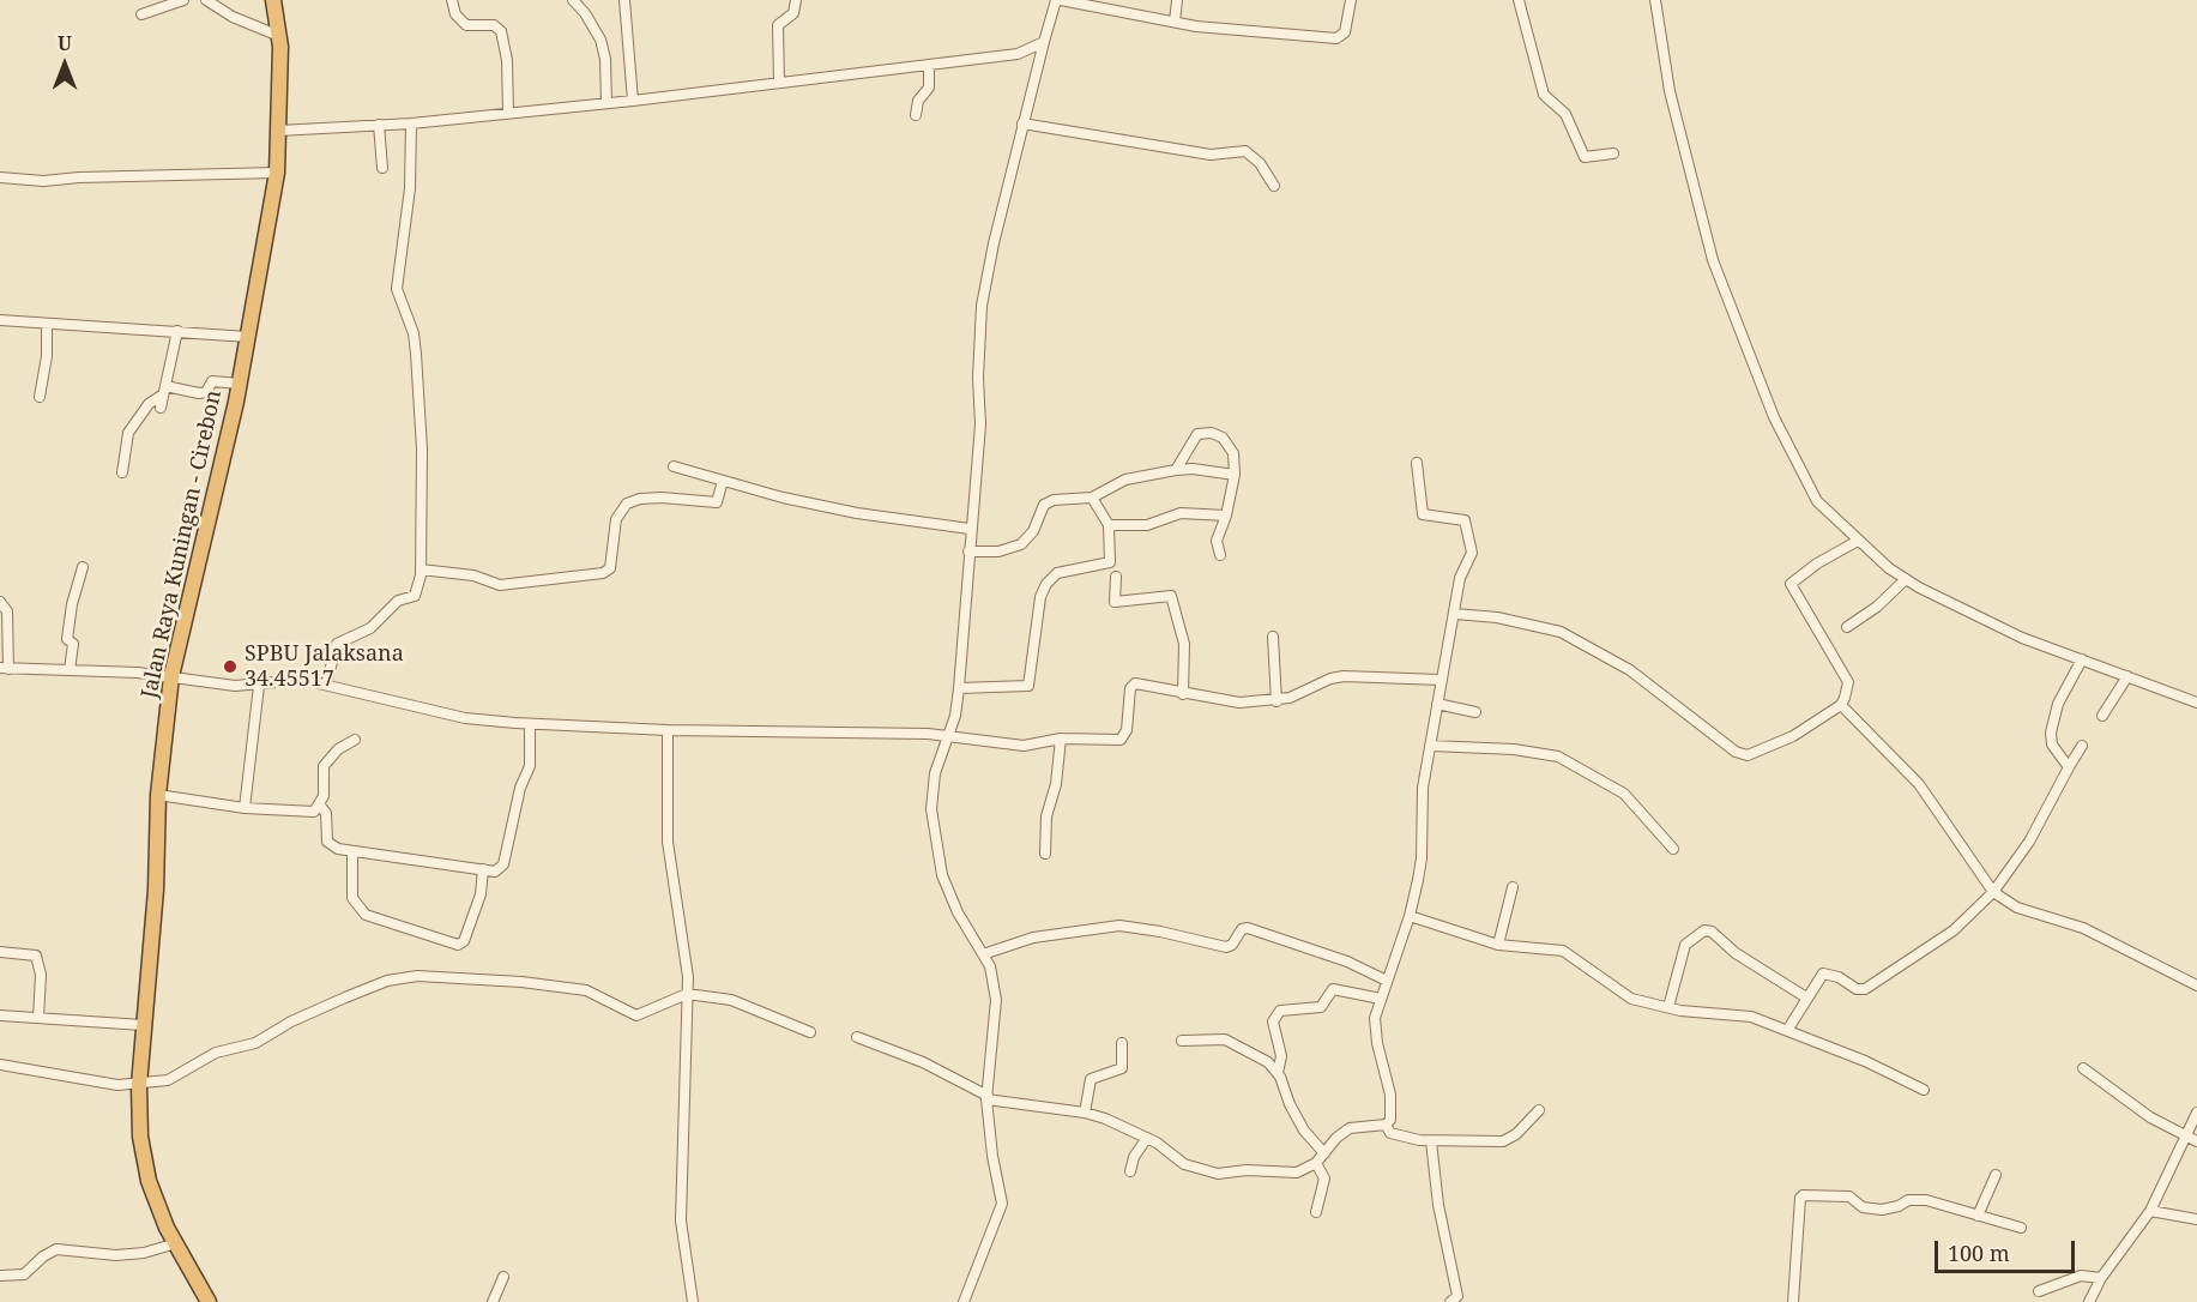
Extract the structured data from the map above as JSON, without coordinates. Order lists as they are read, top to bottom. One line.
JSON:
{"streets":{"highway":["Jalan Raya Kuningan - Cirebon"]},"places":["SPBU Jalaksana 34.45517"],"scale_bar":"100 m","north":"top"}
